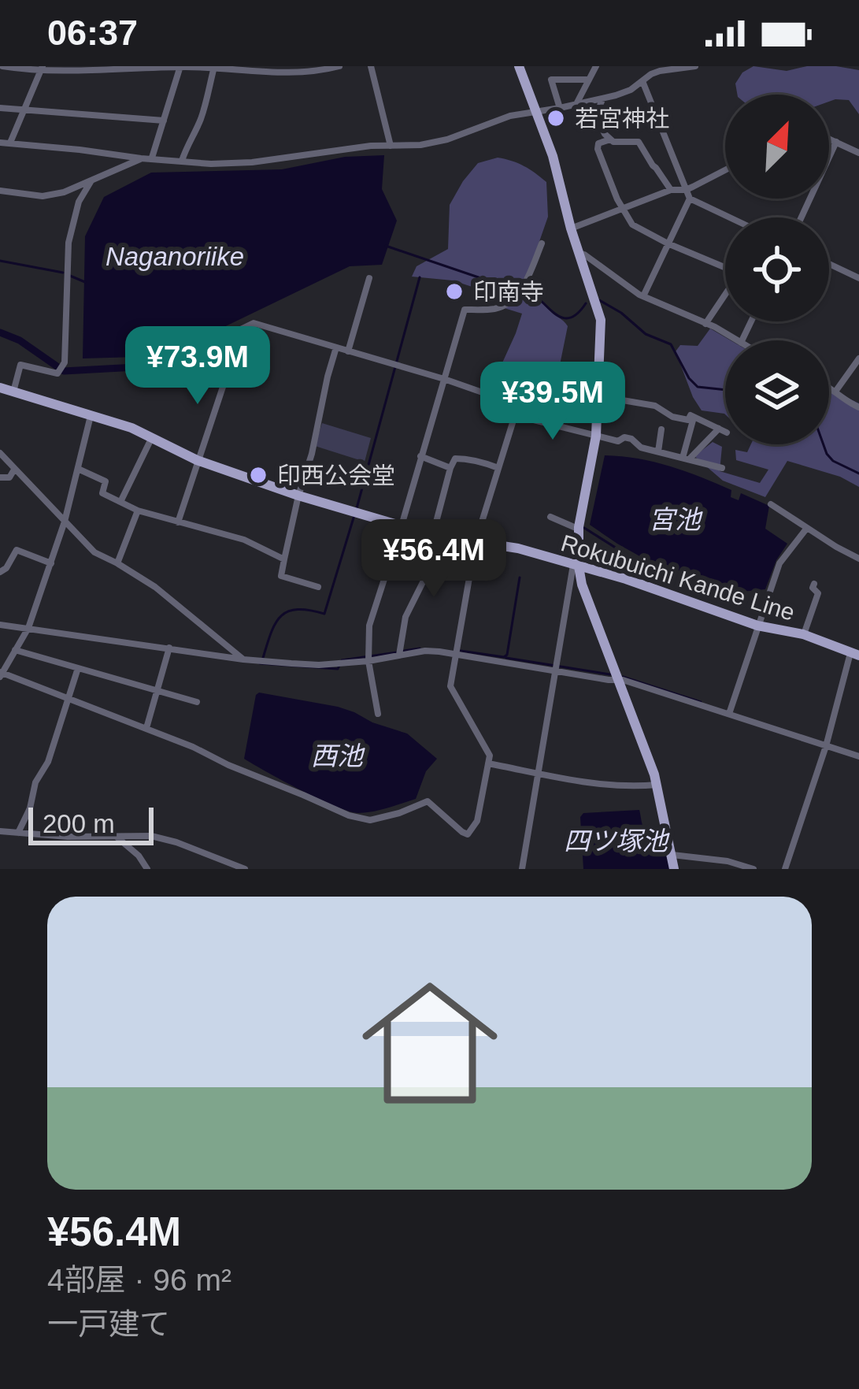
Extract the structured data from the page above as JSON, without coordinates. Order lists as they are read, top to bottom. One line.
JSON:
{"streets":{"main road":["Rokubuichi Kande Line"]},"water":["Naganoriike","宮池","西池","四ツ塚池"],"places":["若宮神社","印南寺","印西公会堂"],"scale_bar":"200 m","north":"top right","page":{"status":"06:37","price":["¥73.9M","¥39.5M","¥56.4M"],"scale":"200 m","list":[{"name":"¥56.4M","note":"4部屋 · 96 m² · 一戸建て"}]}}
